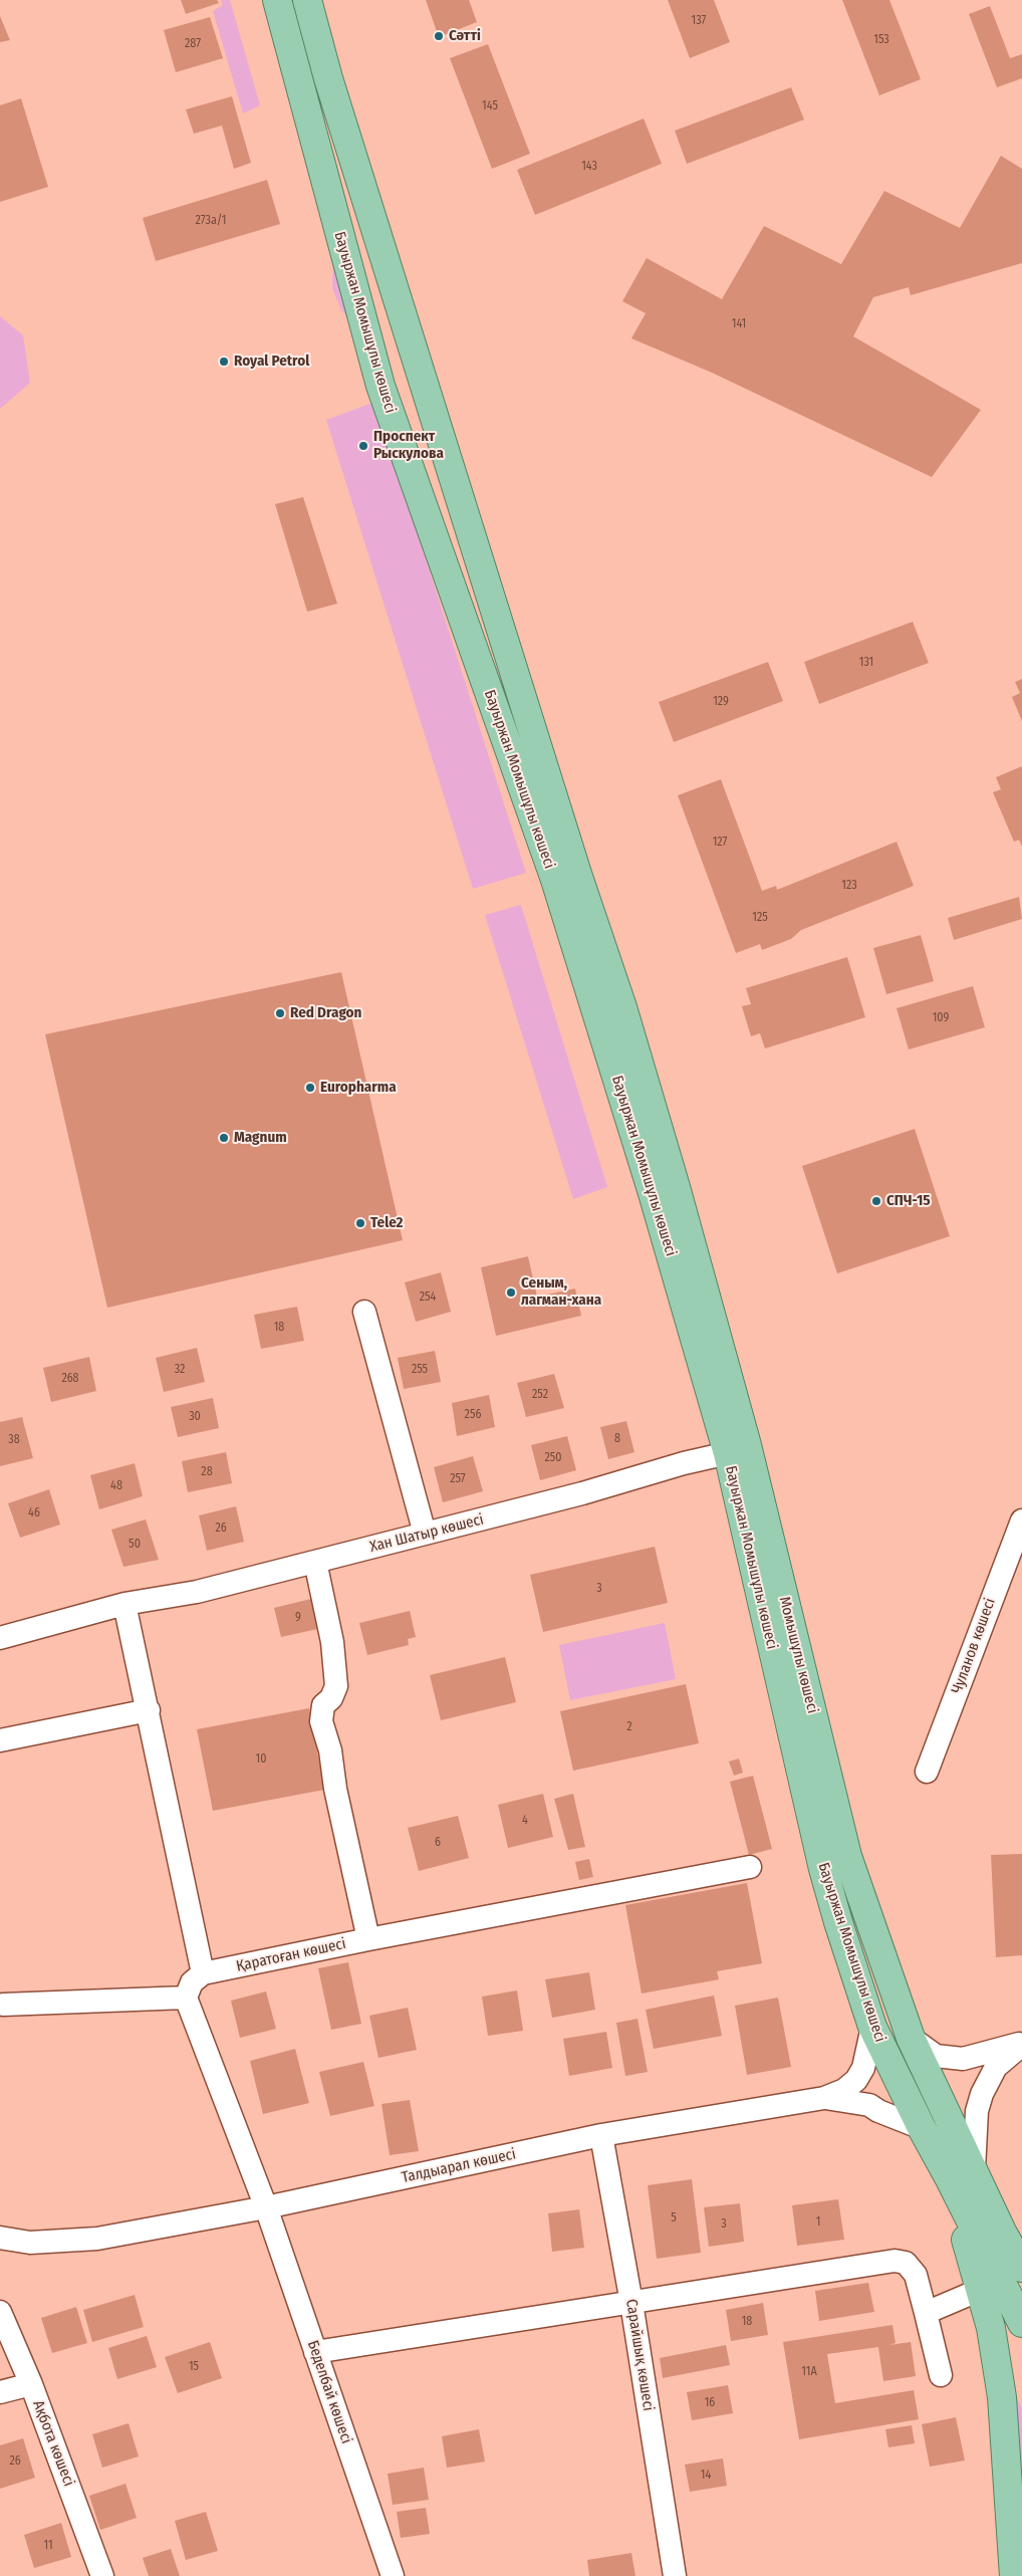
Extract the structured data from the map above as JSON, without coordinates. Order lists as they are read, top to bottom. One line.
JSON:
{"streets":{"main road":["Бауыржан Момышұлы көшесі","Момышұлы көшесі"],"street":["Хан Шатыр көшесі","Чуланов көшесі","Қаратоған көшесі","Талдыарал көшесі","Сарайшық көшесі","Беделбай көшесі","Ақбота көшесі"]},"crossings":[["Бауыржан Момышұлы көшесі","Хан Шатыр көшесі"],["Бауыржан Момышұлы көшесі","Момышұлы көшесі"],["Бауыржан Момышұлы көшесі","Талдыарал көшесі"],["Талдыарал көшесі","Сарайшық көшесі"],["Талдыарал көшесі","Беделбай көшесі"]],"places":["Сәтті","Royal Petrol","Проспект Рыскулова","Red Dragon","Europharma","Magnum","СПЧ-15","Tele2","Сеным, лагман-хана"],"house_numbers":["137","153","287","145","143","273а/1","141","131","129","127","123","125","109","254","18","32","255","268","252","256","30","8","38","250","28","257","48","46","26","50","3","9","2","10","4","6","5","1","3","18","15","11А","16","26","14","11"]}
